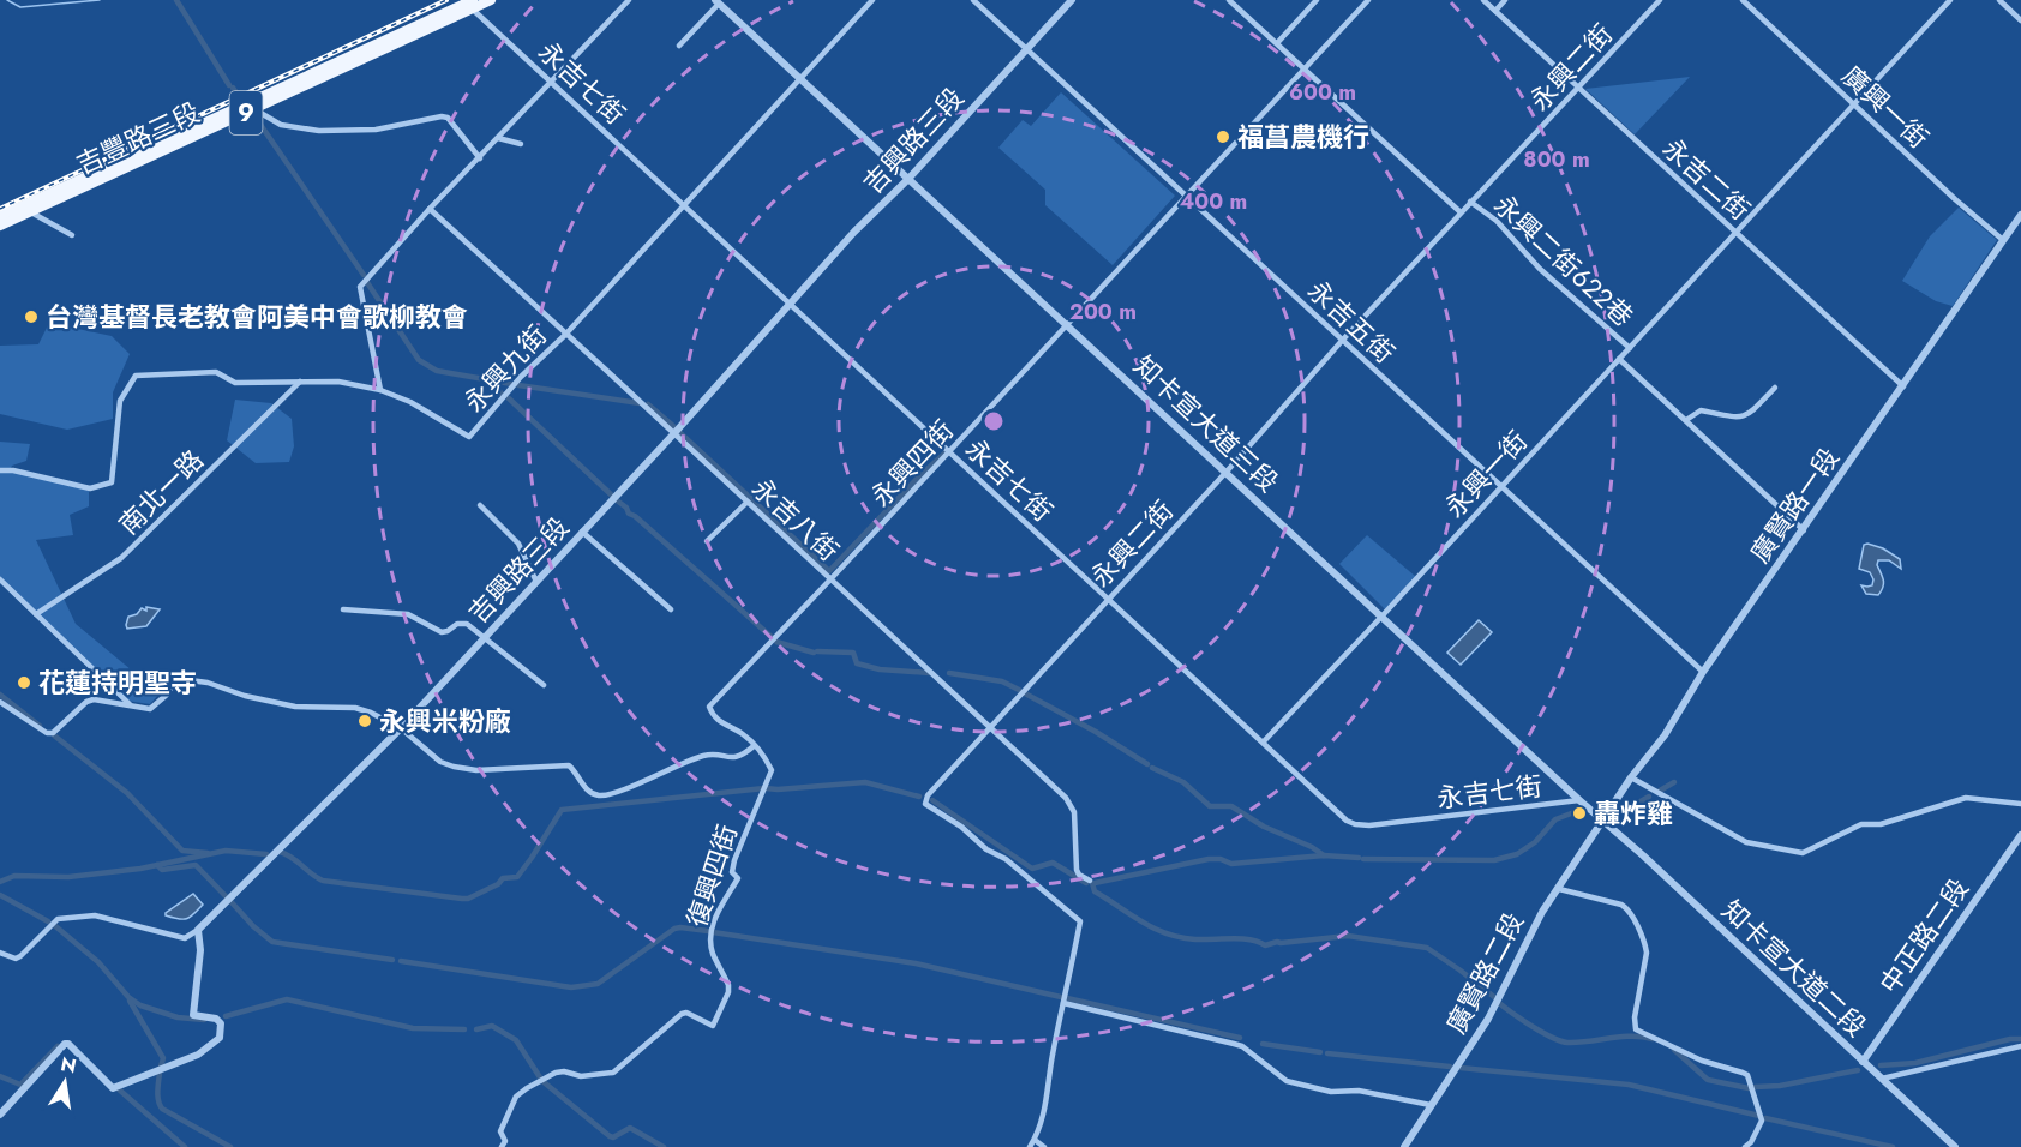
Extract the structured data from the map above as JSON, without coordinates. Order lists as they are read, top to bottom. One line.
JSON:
{"streets":{"main road":["9","吉豐路三段"],"street":["永興二街","永吉七街","廣興一街","吉興路三段","永吉二街","永興二街622巷","永吉五街","永興九街","知卡宣大道三段","永興四街","永興一街","南北一路","廣賢路一段","永吉八街","復興四街","中正路二段","知卡宣大道二段","廣賢路二段"]},"crossings":[["永興二街","永吉七街"],["永興二街","永吉二街"],["永興二街","永興二街622巷"],["永興二街","永吉五街"],["永興二街","知卡宣大道三段"],["永興二街","永吉八街"],["永吉七街","吉豐路三段"],["永吉七街","吉興路三段"],["永吉七街","永興九街"],["永吉七街","知卡宣大道三段"],["永吉七街","永興四街"],["永吉七街","永興一街"],["廣興一街","永興一街"],["廣興一街","廣賢路一段"],["吉興路三段","永吉五街"],["吉興路三段","知卡宣大道三段"],["吉興路三段","永吉八街"],["永吉二街","永興一街"],["永吉二街","廣賢路一段"],["永興二街622巷","永興一街"],["永吉五街","永興四街"],["永吉五街","永興一街"],["永吉五街","廣賢路一段"],["永興九街","知卡宣大道三段"],["永興九街","南北一路"],["永興九街","永吉八街"],["知卡宣大道三段","永興四街"],["知卡宣大道三段","永興一街"],["知卡宣大道三段","廣賢路一段"],["知卡宣大道三段","知卡宣大道二段"],["知卡宣大道三段","廣賢路二段"],["永興四街","永吉八街"],["永興四街","復興四街"],["廣賢路一段","知卡宣大道二段"],["廣賢路一段","廣賢路二段"],["中正路二段","知卡宣大道二段"],["知卡宣大道二段","廣賢路二段"]],"places":["福菖農機行","台灣基督長老教會阿美中會歌柳教會","花蓮持明聖寺","永興米粉廠","轟炸雞"],"north":"top","rings":["600 m","800 m","400 m","200 m"]}
